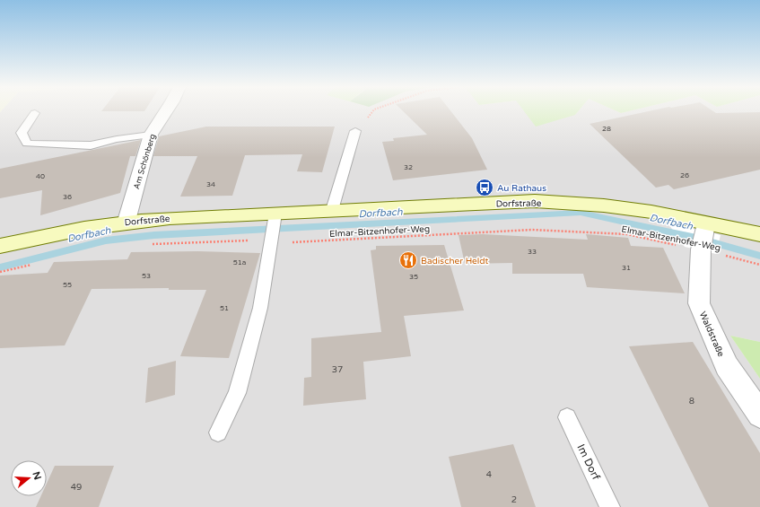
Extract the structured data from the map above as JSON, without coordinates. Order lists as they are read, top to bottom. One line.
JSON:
{"streets":{"main road":["Dorfstraße"],"street":["Am Schönberg","Waldstraße"],"lane":["Im Dorf"],"path":["Elmar-Bitzenhofer-Weg"]},"crossings":[["Am Schönberg","Dorfstraße"],["Dorfstraße","Elmar-Bitzenhofer-Weg"],["Dorfstraße","Waldstraße"],["Elmar-Bitzenhofer-Weg","Waldstraße"]],"water":["Dorfbach"],"places":{"bus stop":["Au Rathaus"],"restaurant":["Badischer Heldt"]},"house_numbers":["28","32","26","40","34","36","33","51a","31","53","35","55","51","37","8","4","49","2"],"north":"right"}
